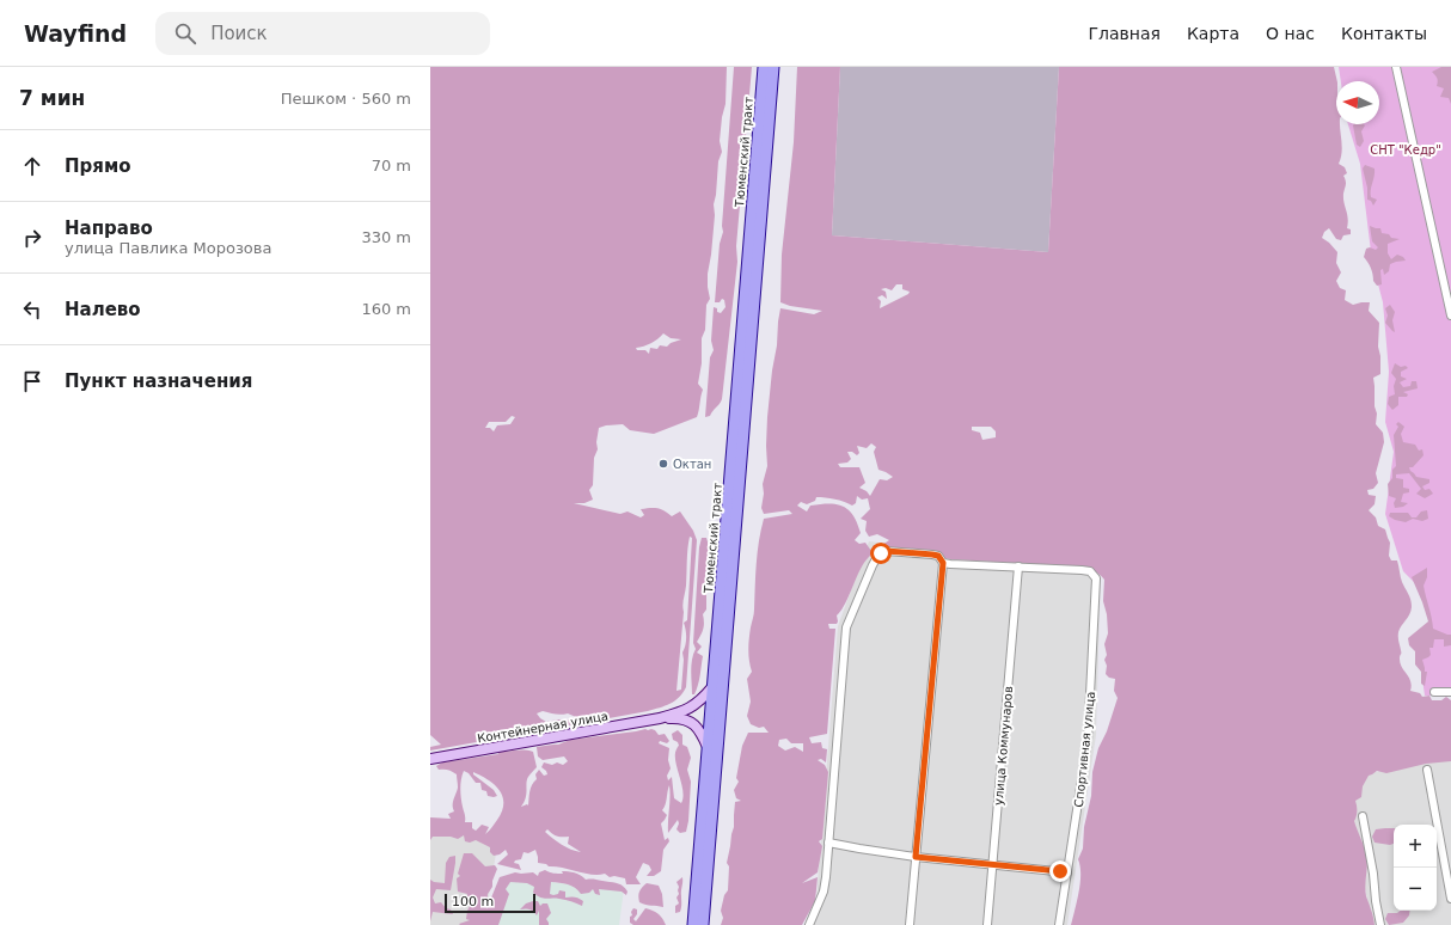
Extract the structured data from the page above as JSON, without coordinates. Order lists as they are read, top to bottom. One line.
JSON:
{"streets":{"main road":["Тюменский тракт"],"street":["Контейнерная улица","улица Коммунаров","Спортивная улица"]},"crossings":[["Тюменский тракт","Контейнерная улица"],["улица Коммунаров","Спортивная улица"]],"parks":["СНТ \"Кедр\""],"places":["Октан"],"scale_bar":"100 m","north":"left","page":{"header":"Wayfind","search":"Поиск","nav":["Главная","Карта","О нас","Контакты"],"heading":["7 мин","Пешком · 560 m"],"list":[["Прямо","70 m"],["Направо","улица Павлика Морозова","330 m"],["Налево","160 m"],"Пункт назначения"],"map_buttons":["+","−"],"scale":"100 m"}}
